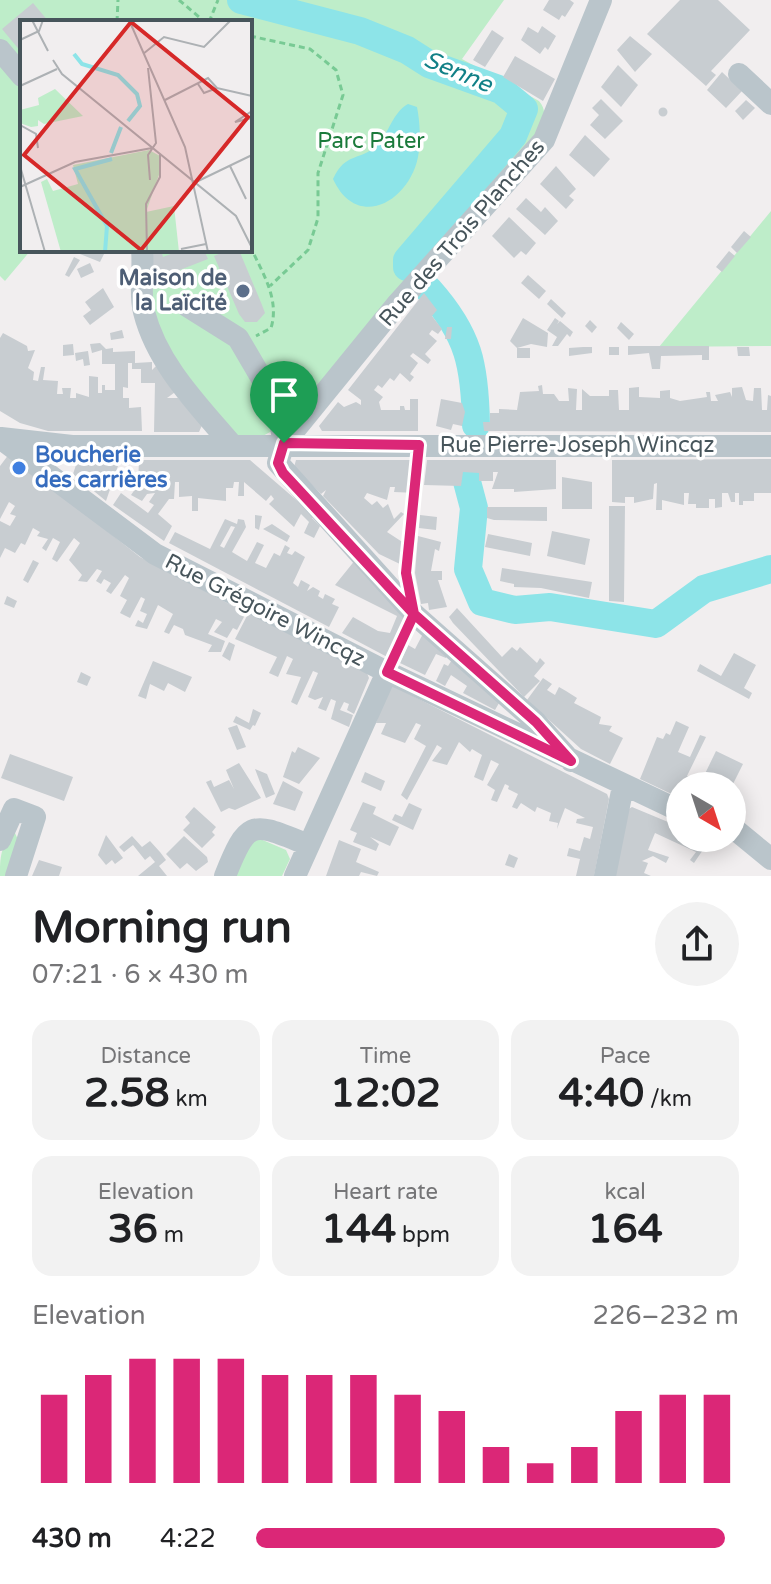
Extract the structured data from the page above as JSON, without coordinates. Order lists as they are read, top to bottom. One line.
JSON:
{"streets":{"street":["Rue des Trois Planches","Rue Pierre-Joseph Wincqz","Rue Grégoire Wincqz"]},"crossings":[["Rue des Trois Planches","Rue Pierre-Joseph Wincqz"],["Rue Pierre-Joseph Wincqz","Rue Grégoire Wincqz"]],"water":["Senne"],"parks":["Parc Pater"],"places":["Maison de la Laïcité","Boucherie des carrières"],"north":"bottom right","page":{"heading":["Morning run","07:21 · 6 × 430 m"],"stats":[["Distance","2.58 km"],["Time","12:02"],["Pace","4:40 /km"],["Elevation","36 m"],["Heart rate","144 bpm"],["kcal","164"]],"chart":["Elevation","226–232 m"],"list":[{"name":"430 m","note":"4:22"}]}}
